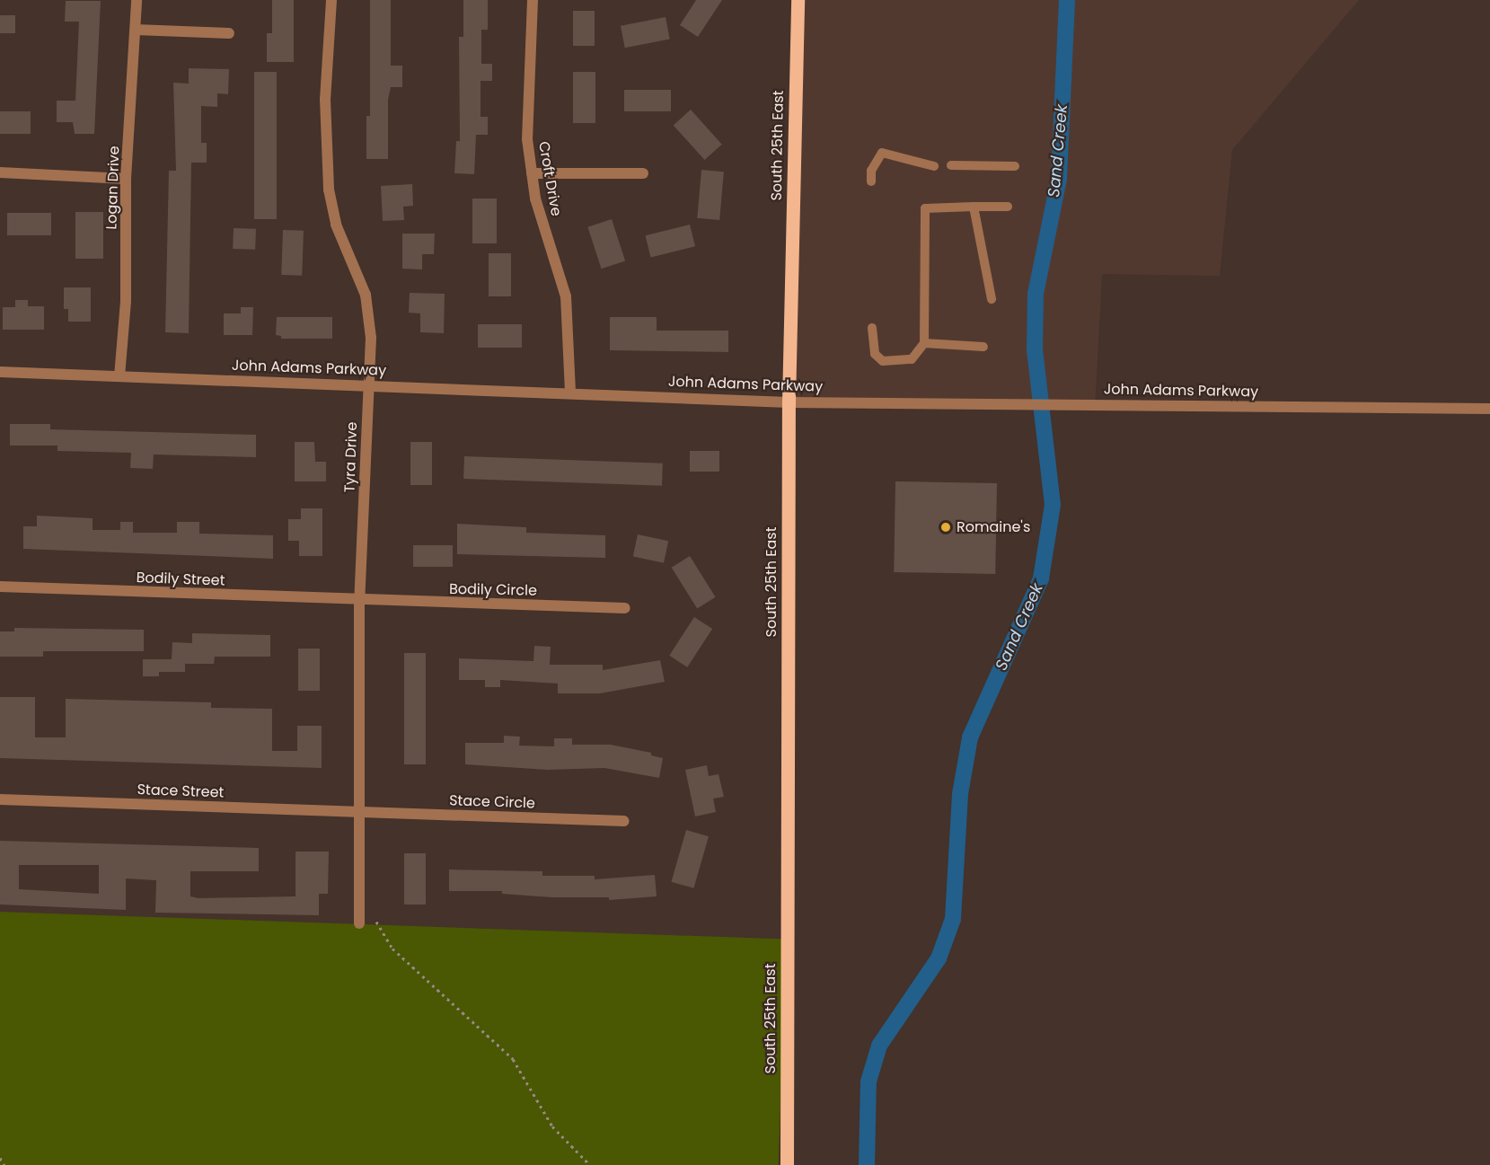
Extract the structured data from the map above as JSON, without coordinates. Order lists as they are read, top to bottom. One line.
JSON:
{"streets":{"main road":["South 25th East"],"street":["Croft Drive","Logan Drive","John Adams Parkway","Tyra Drive","Bodily Street","Bodily Circle","Stace Street","Stace Circle"]},"crossings":[["South 25th East","John Adams Parkway"],["Croft Drive","John Adams Parkway"],["Logan Drive","John Adams Parkway"],["John Adams Parkway","Tyra Drive"],["Tyra Drive","Bodily Street"],["Tyra Drive","Bodily Circle"],["Tyra Drive","Stace Street"],["Tyra Drive","Stace Circle"],["Bodily Street","Bodily Circle"],["Stace Street","Stace Circle"]],"water":["Sand Creek"],"places":["Romaine's"]}
